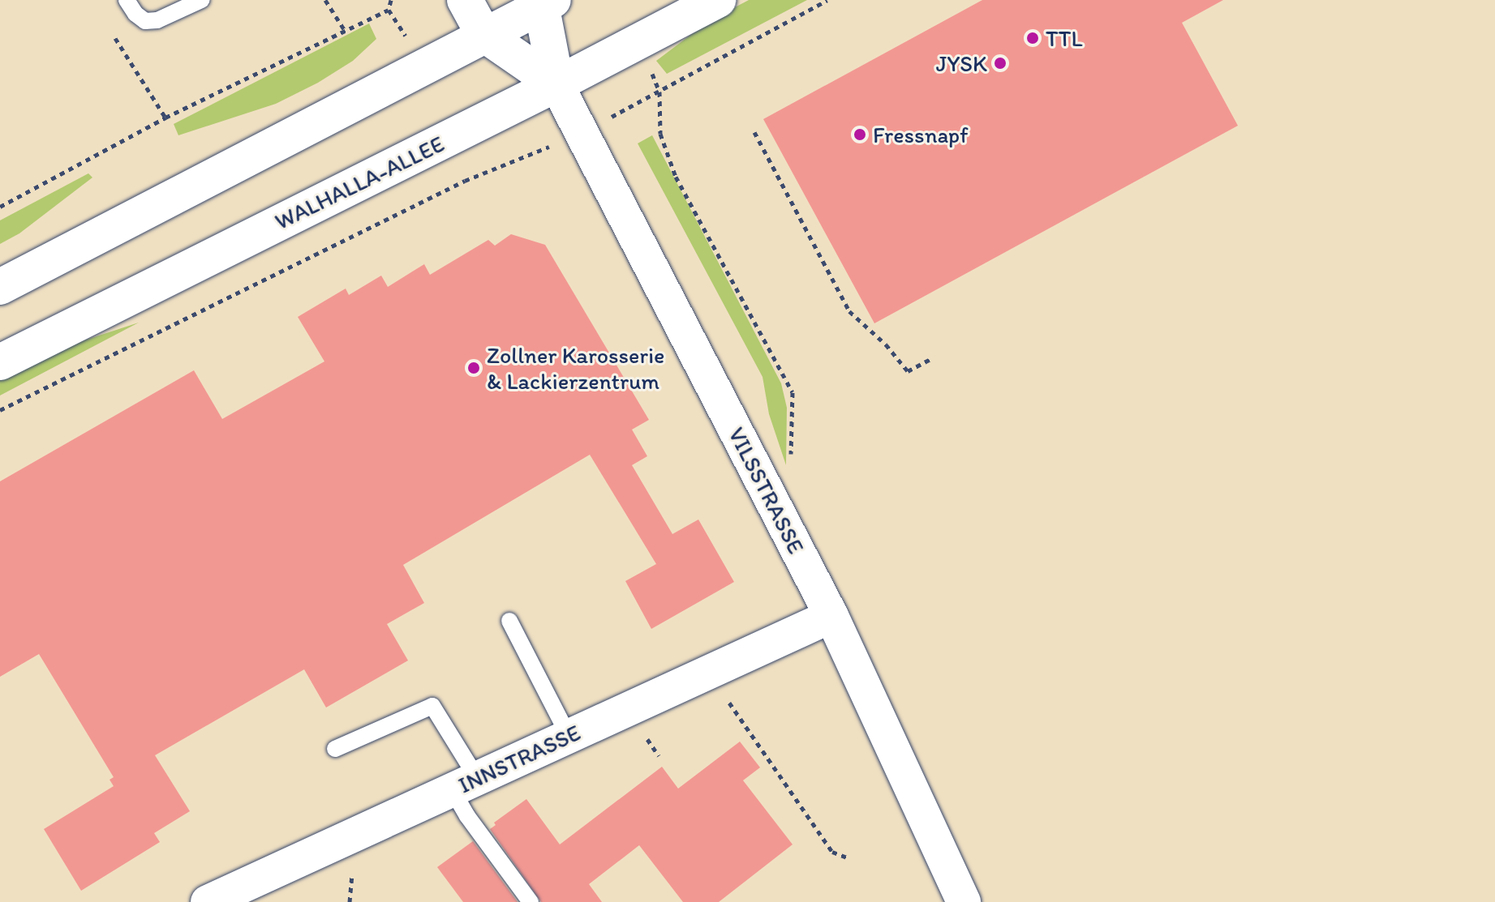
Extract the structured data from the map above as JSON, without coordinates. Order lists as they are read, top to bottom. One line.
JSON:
{"streets":{"main road":["WALHALLA-ALLEE","VILSSTRASSE"],"street":["INNSTRASSE"]},"crossings":[["WALHALLA-ALLEE","VILSSTRASSE"],["VILSSTRASSE","INNSTRASSE"]],"places":["TTL","JYSK","Fressnapf","Zollner Karosserie & Lackierzentrum"]}
